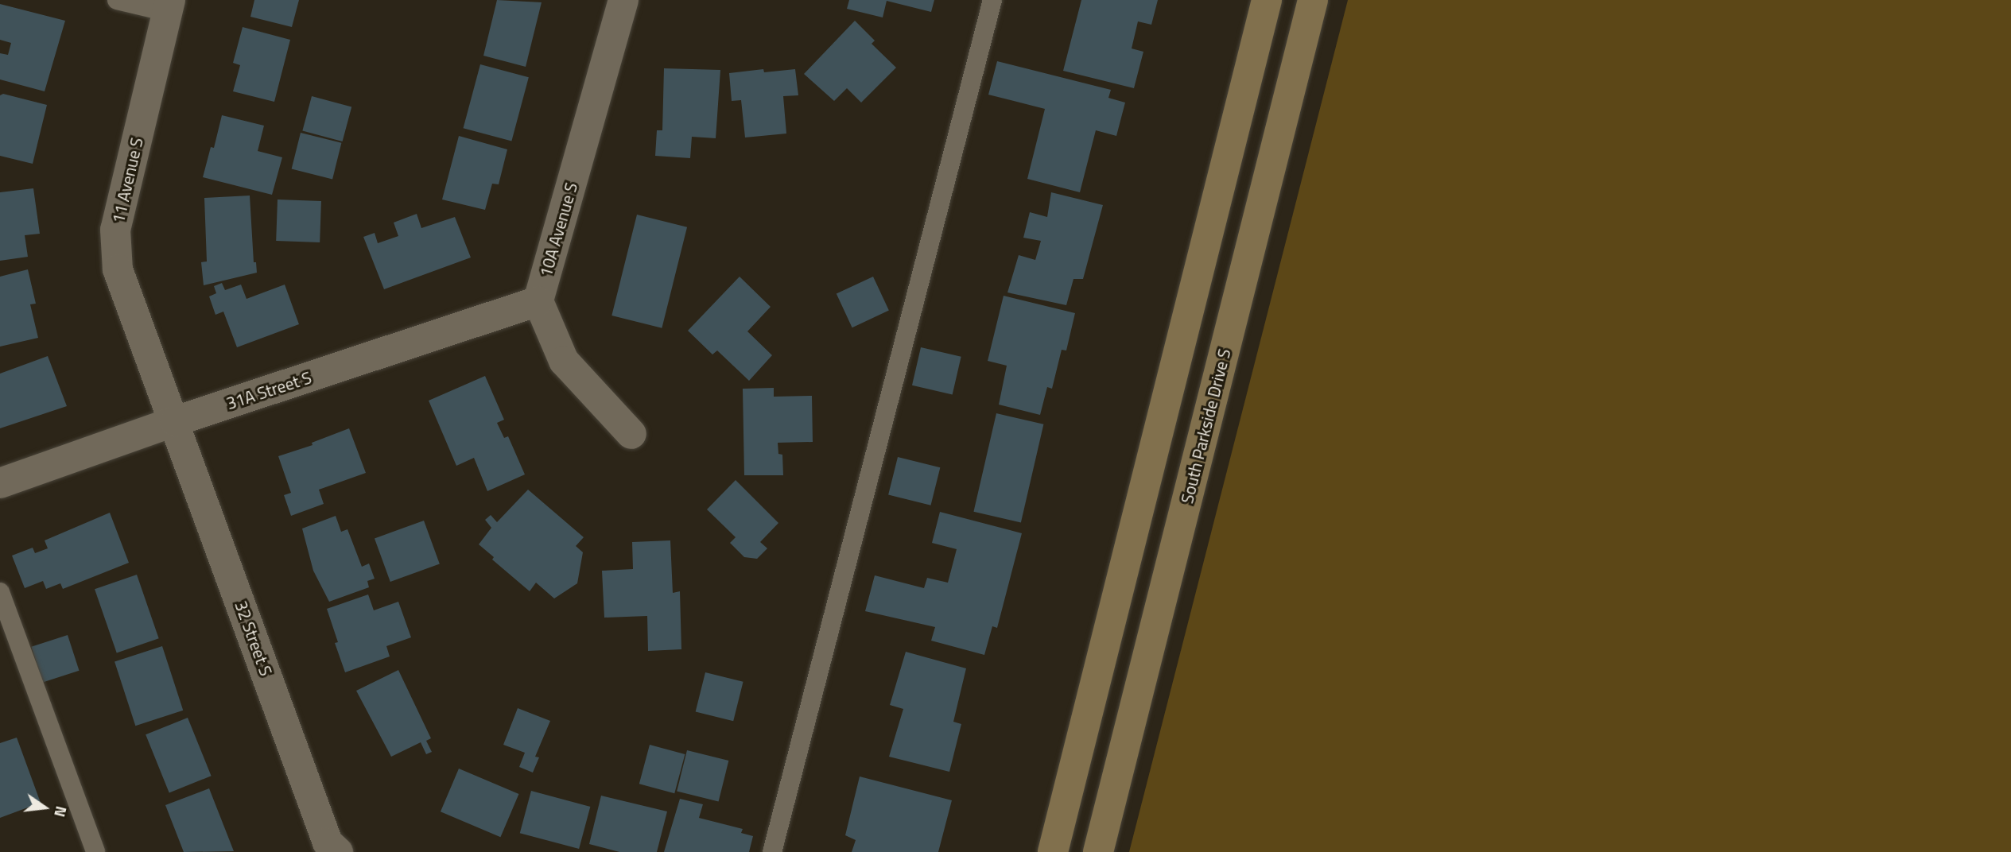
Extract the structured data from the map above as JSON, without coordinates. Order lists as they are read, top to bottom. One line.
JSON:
{"streets":{"main road":["South Parkside Drive S"],"street":["11 Avenue S","10A Avenue S","31A Street S","32 Street S"]},"crossings":[["11 Avenue S","31A Street S"],["11 Avenue S","32 Street S"],["10A Avenue S","31A Street S"],["31A Street S","32 Street S"]],"north":"right"}
